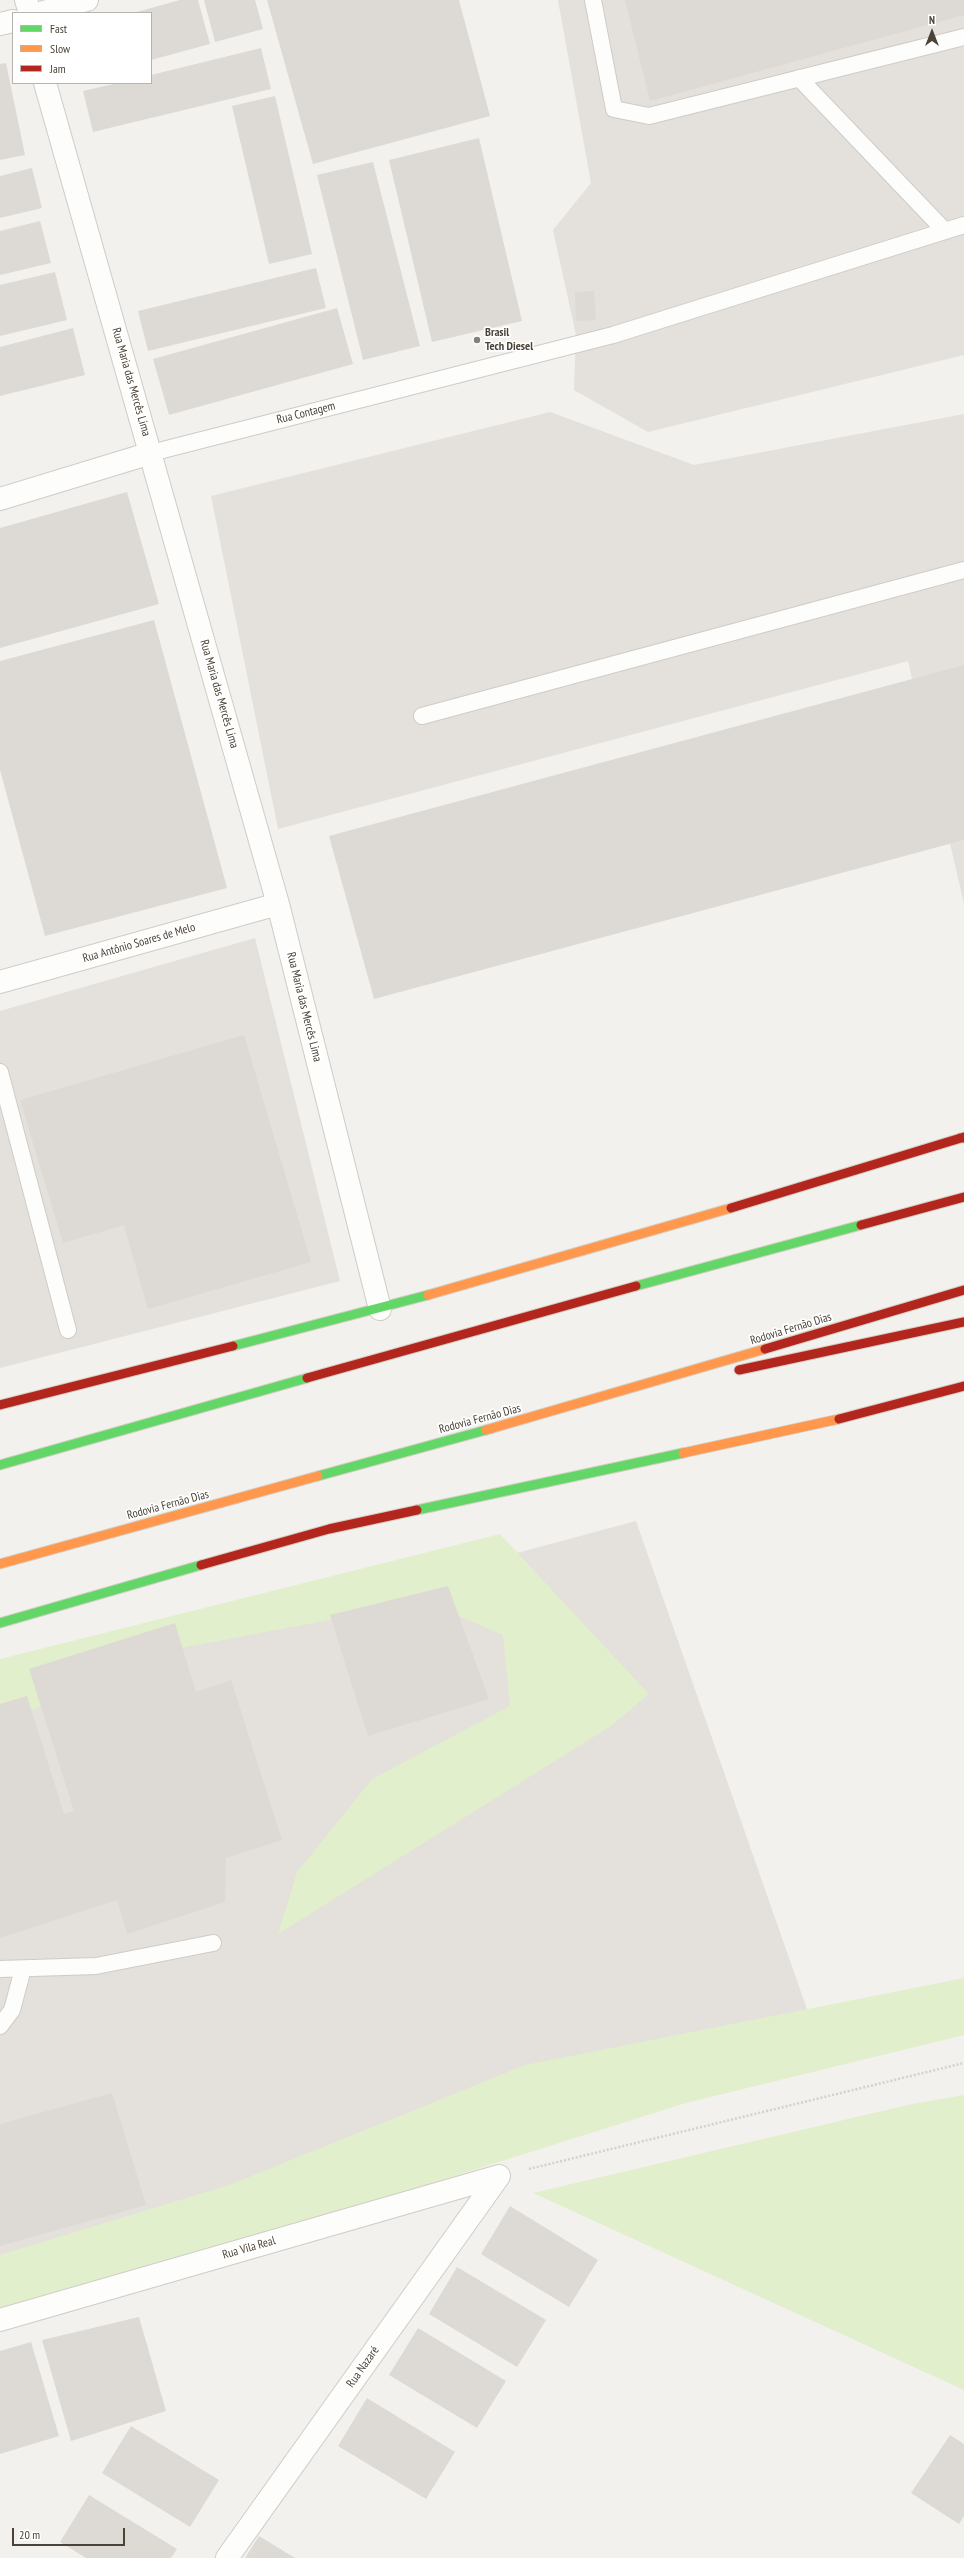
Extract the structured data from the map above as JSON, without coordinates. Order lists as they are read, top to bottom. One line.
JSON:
{"streets":{"main road":["Rodovia Fernão Dias"],"street":["Rua Maria das Mercês Lima","Rua Contagem","Rua Antônio Soares de Melo","Rua Vila Real","Rua Nazaré"]},"crossings":[["Rua Maria das Mercês Lima","Rua Contagem"],["Rua Maria das Mercês Lima","Rua Antônio Soares de Melo"],["Rua Vila Real","Rua Nazaré"]],"places":["Brasil Tech Diesel"],"legend":["Fast","Slow","Jam"],"scale_bar":"20 m","north":"top"}
